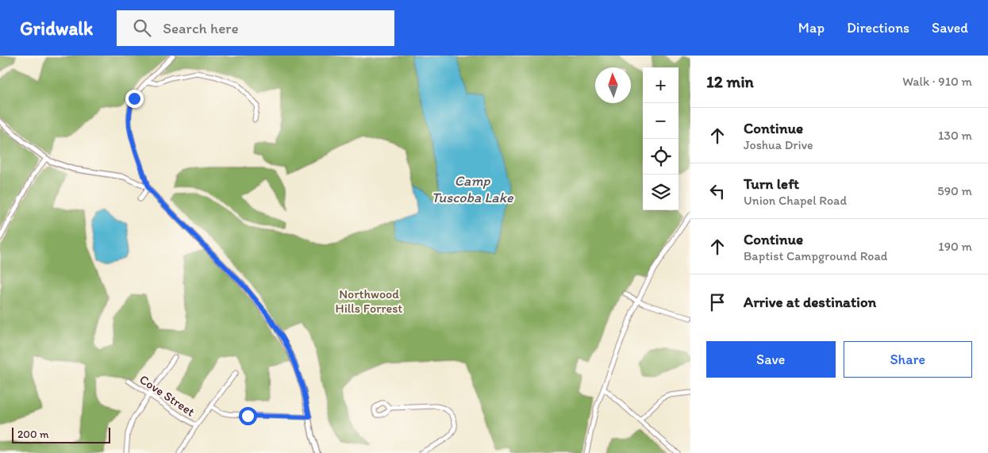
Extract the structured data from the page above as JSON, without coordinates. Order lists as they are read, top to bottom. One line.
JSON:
{"streets":{"street":["Cove Street"]},"water":["Camp Tuscoba Lake"],"parks":["Northwood Hills Forrest"],"scale_bar":"200 m","north":"top","page":{"header":"Gridwalk","search":"Search here","nav":["Map","Directions","Saved"],"heading":["12 min","Walk · 910 m"],"map_buttons":["+","−"],"list":[["Continue","Joshua Drive","130 m"],["Turn left","Union Chapel Road","590 m"],["Continue","Baptist Campground Road","190 m"],"Arrive at destination"],"buttons":["Save","Share"],"scale":"200 m"}}
